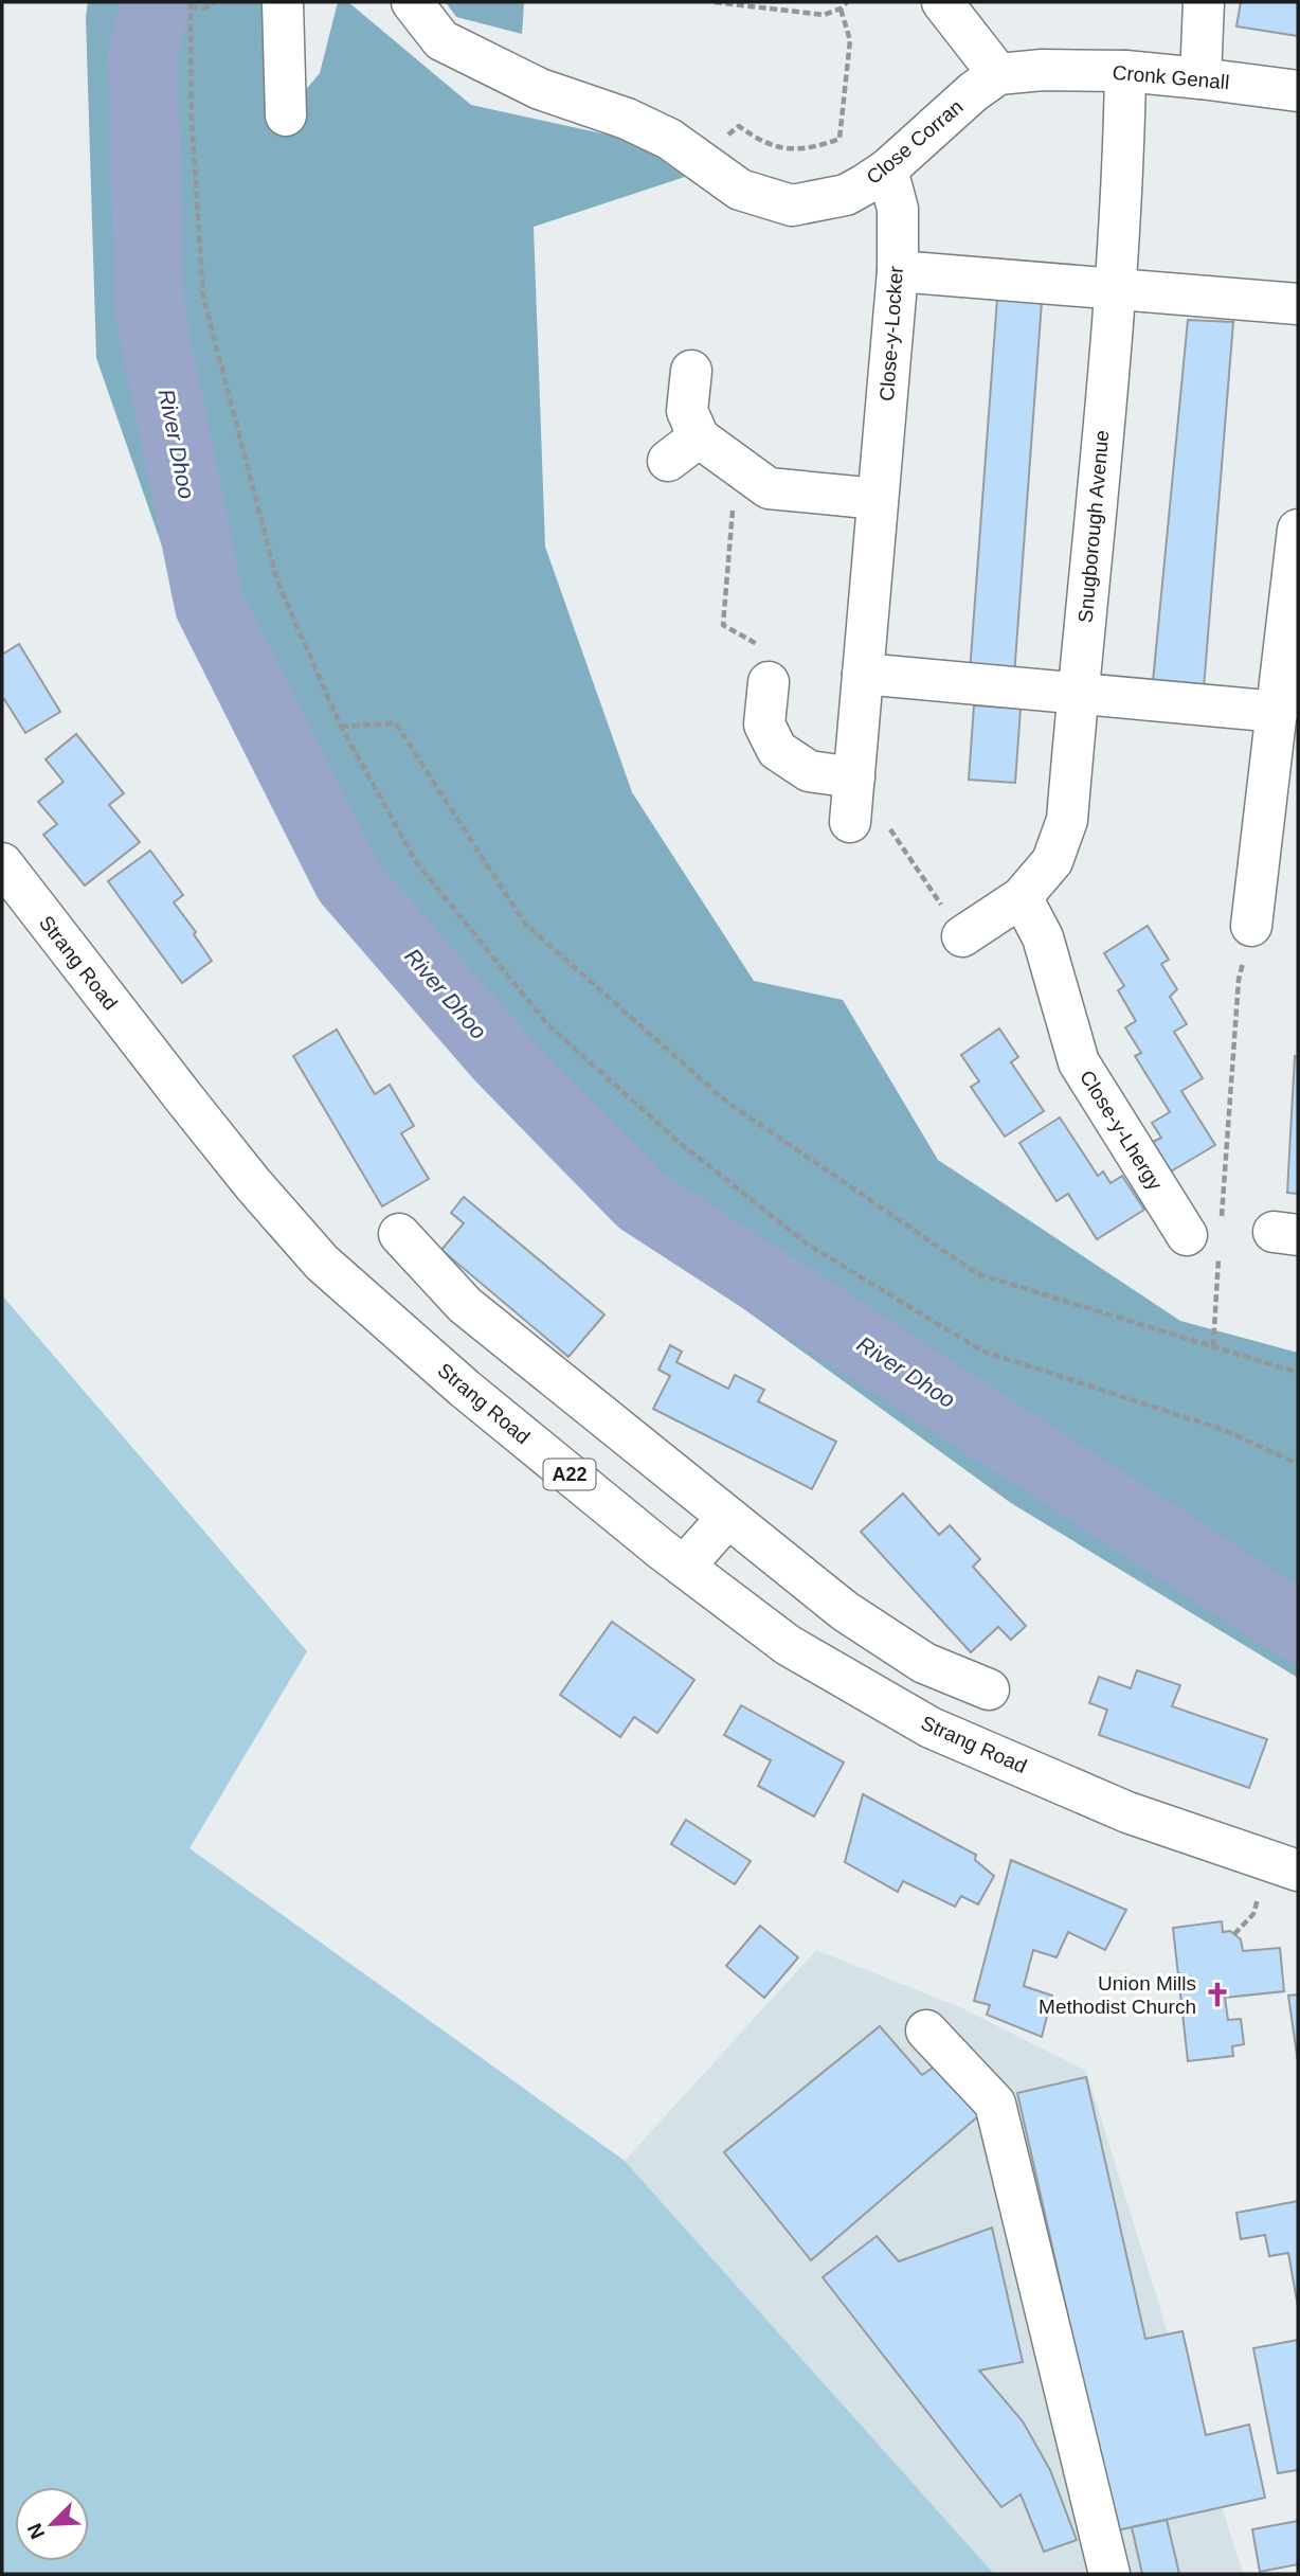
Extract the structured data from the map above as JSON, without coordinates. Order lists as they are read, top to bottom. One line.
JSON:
{"streets":{"street":["Cronk Genall","Close Corran","Close-y-Locker","Snugborough Avenue","Strang Road","Close-y-Lhergy","A22"]},"crossings":[["Cronk Genall","Close Corran"],["Cronk Genall","Snugborough Avenue"],["Close Corran","Close-y-Locker"],["Snugborough Avenue","Close-y-Lhergy"]],"water":["River Dhoo"],"places":{"church":["Union Mills Methodist Church"]},"north":"bottom left"}
